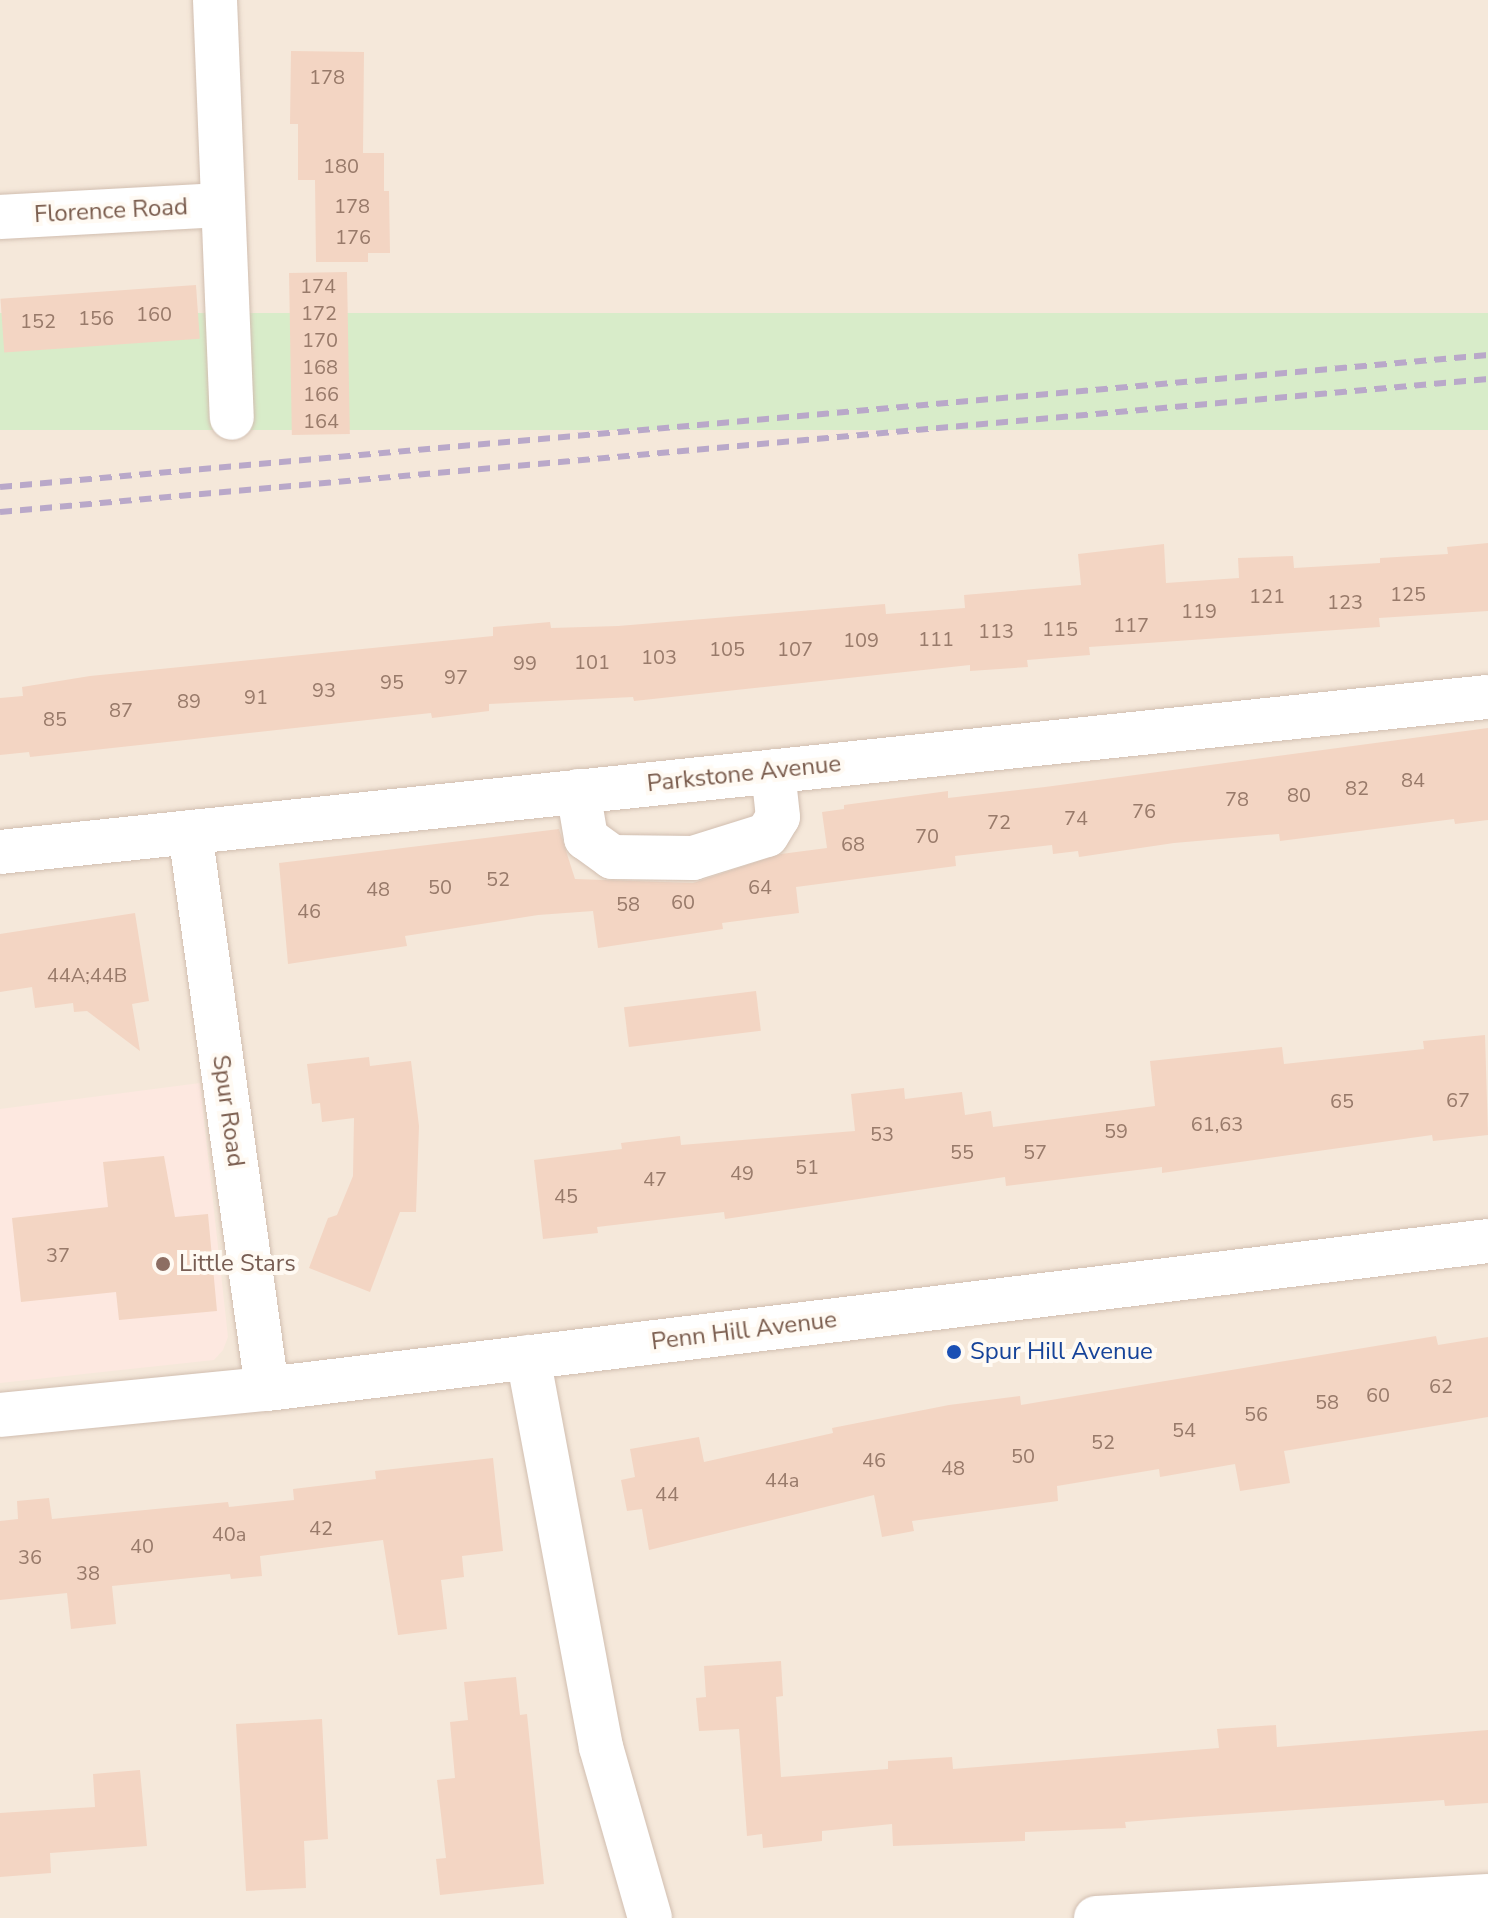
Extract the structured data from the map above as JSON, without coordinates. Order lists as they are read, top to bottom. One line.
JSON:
{"streets":{"street":["Florence Road","Parkstone Avenue","Spur Road","Penn Hill Avenue"]},"crossings":[["Parkstone Avenue","Spur Road"],["Spur Road","Penn Hill Avenue"]],"places":["Little Stars","Spur Hill Avenue"],"house_numbers":["178","180","178","176","174","172","160","156","152","170","168","166","164","125","121","123","119","117","115","113","111","109","105","107","103","101","99","97","95","93","91","89","87","85","84","82","80","78","76","74","72","70","68","52","50","64","48","60","58","46","44A;44B","67","65","61,63","59","53","55","57","51","49","47","45","37","62","60","58","56","54","52","50","46","48","44a","44","42","40a","40","36","38"]}
